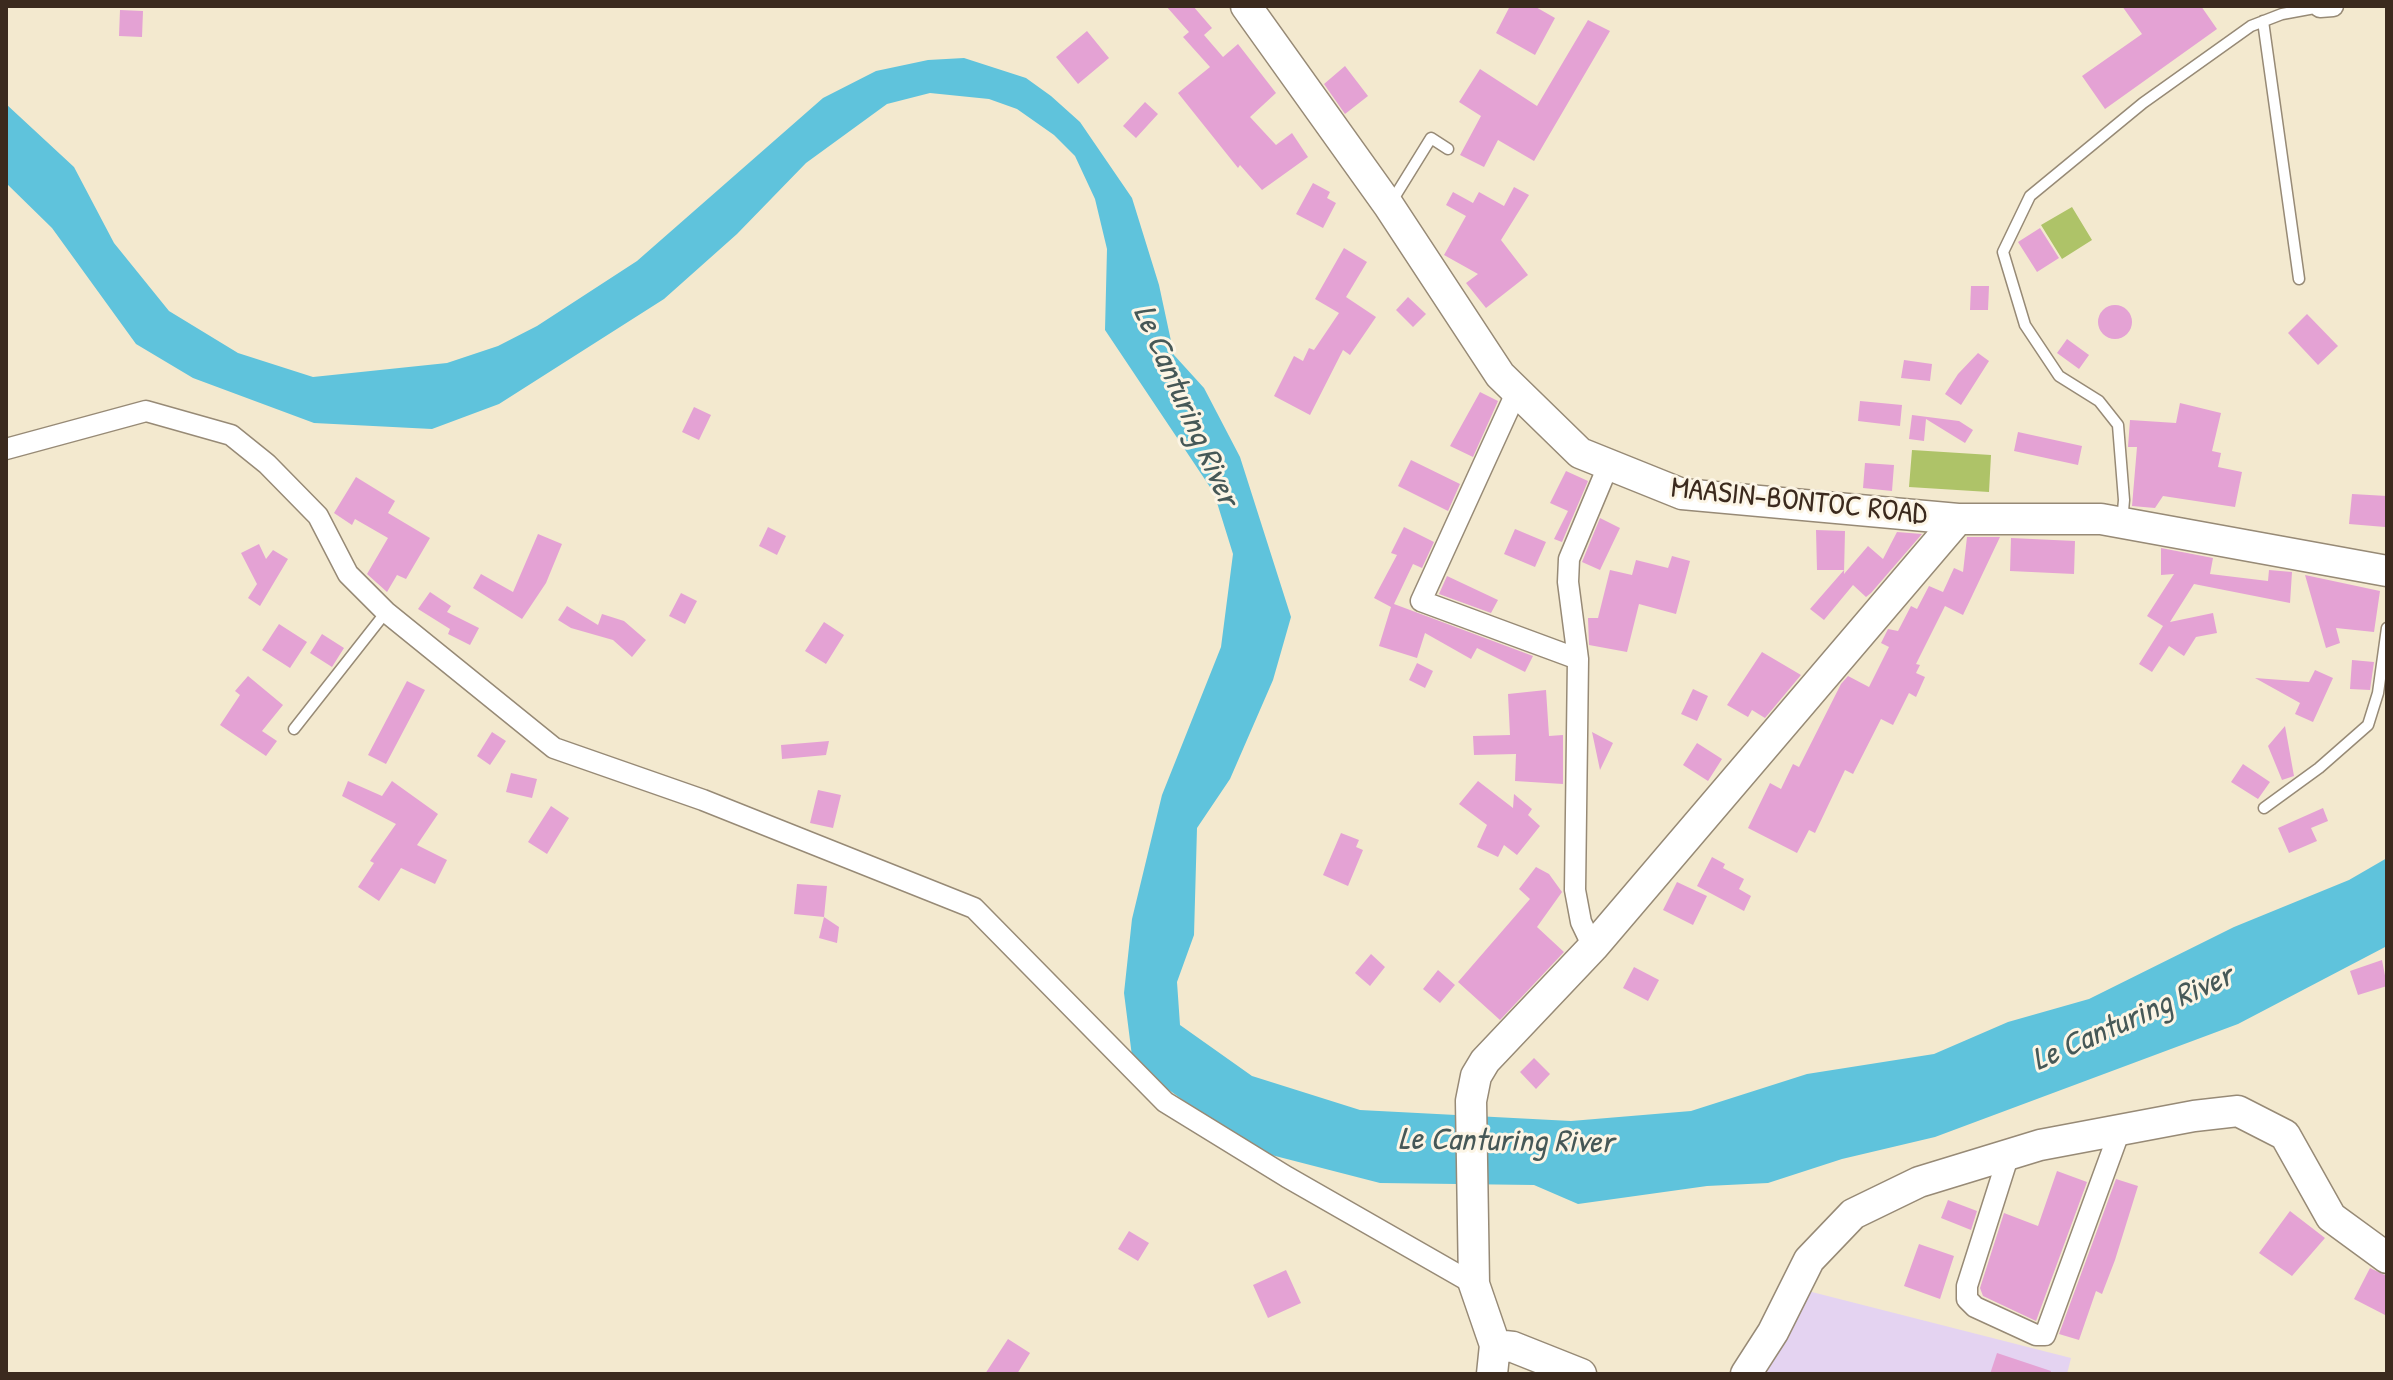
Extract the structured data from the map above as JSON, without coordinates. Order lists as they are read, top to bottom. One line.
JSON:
{"streets":{"street":["MAASIN-BONTOC ROAD"]},"water":["Le Canturing River"]}
